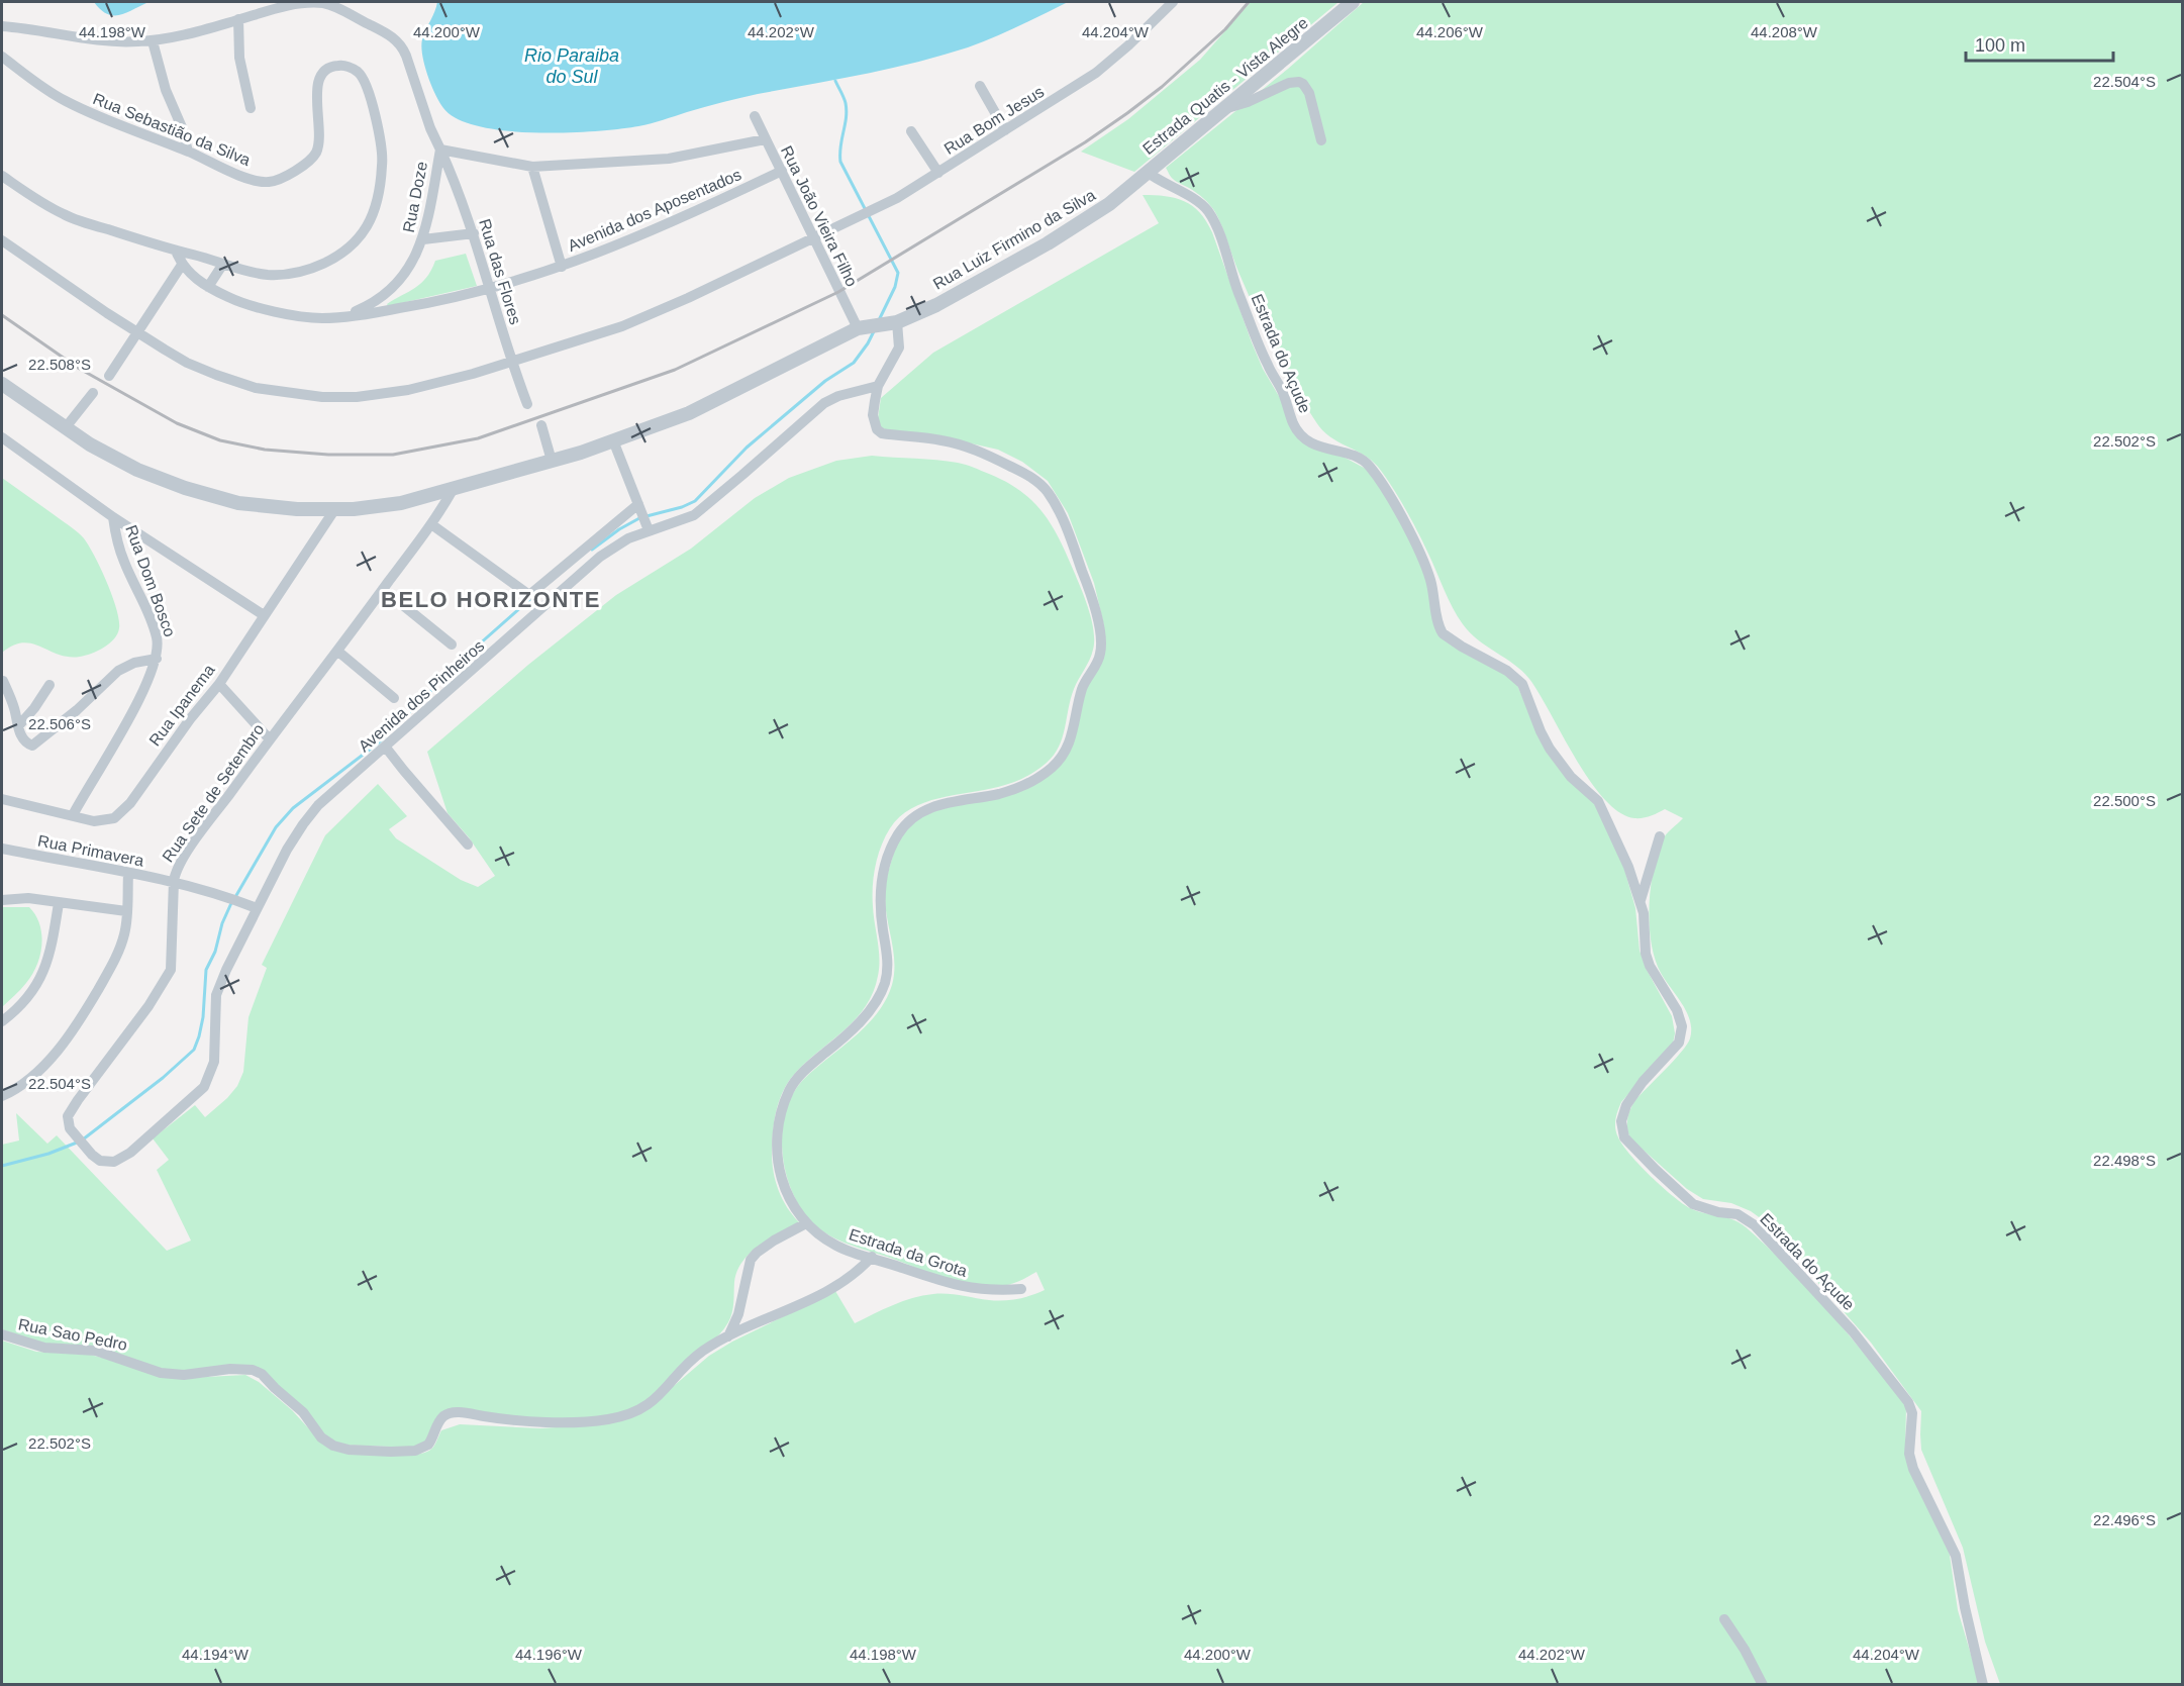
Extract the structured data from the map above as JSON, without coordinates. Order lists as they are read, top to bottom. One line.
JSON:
{"streets":{"street":["Estrada Quatis - Vista Alegre","Rua Bom Jesus","Rua Sebastião da Silva","Rua Doze","Avenida dos Aposentados","Rua João Vieira Filho","Rua Luiz Firmino da Silva","Rua das Flores","Estrada do Açude","Rua Dom Bosco","Avenida dos Pinheiros","Rua Ipanema","Rua Sete de Setembro","Rua Primavera","Estrada da Grota","Rua Sao Pedro"]},"crossings":[["Estrada Quatis - Vista Alegre","Rua Luiz Firmino da Silva"],["Estrada Quatis - Vista Alegre","Estrada do Açude"],["Rua Bom Jesus","Rua João Vieira Filho"],["Rua Bom Jesus","Rua das Flores"],["Rua Sebastião da Silva","Avenida dos Aposentados"],["Rua Doze","Avenida dos Aposentados"],["Rua Doze","Rua das Flores"],["Avenida dos Aposentados","Rua João Vieira Filho"],["Avenida dos Aposentados","Rua das Flores"],["Rua João Vieira Filho","Rua Luiz Firmino da Silva"],["Rua Luiz Firmino da Silva","Estrada do Açude"],["Rua Luiz Firmino da Silva","Rua Ipanema"],["Rua Luiz Firmino da Silva","Rua Sete de Setembro"],["Rua Dom Bosco","Rua Ipanema"],["Avenida dos Pinheiros","Rua Sete de Setembro"],["Avenida dos Pinheiros","Rua Primavera"],["Avenida dos Pinheiros","Estrada da Grota"],["Rua Sete de Setembro","Rua Primavera"]],"districts":["BELO HORIZONTE"],"water":["Rio Paraiba do Sul"],"scale_bar":"100 m","coordinates":["44.198°W","44.200°W","44.202°W","44.204°W","44.206°W","44.208°W","22.504°S","22.508°S","22.502°S","22.506°S","22.500°S","22.498°S","22.496°S","44.194°W","44.196°W"]}
